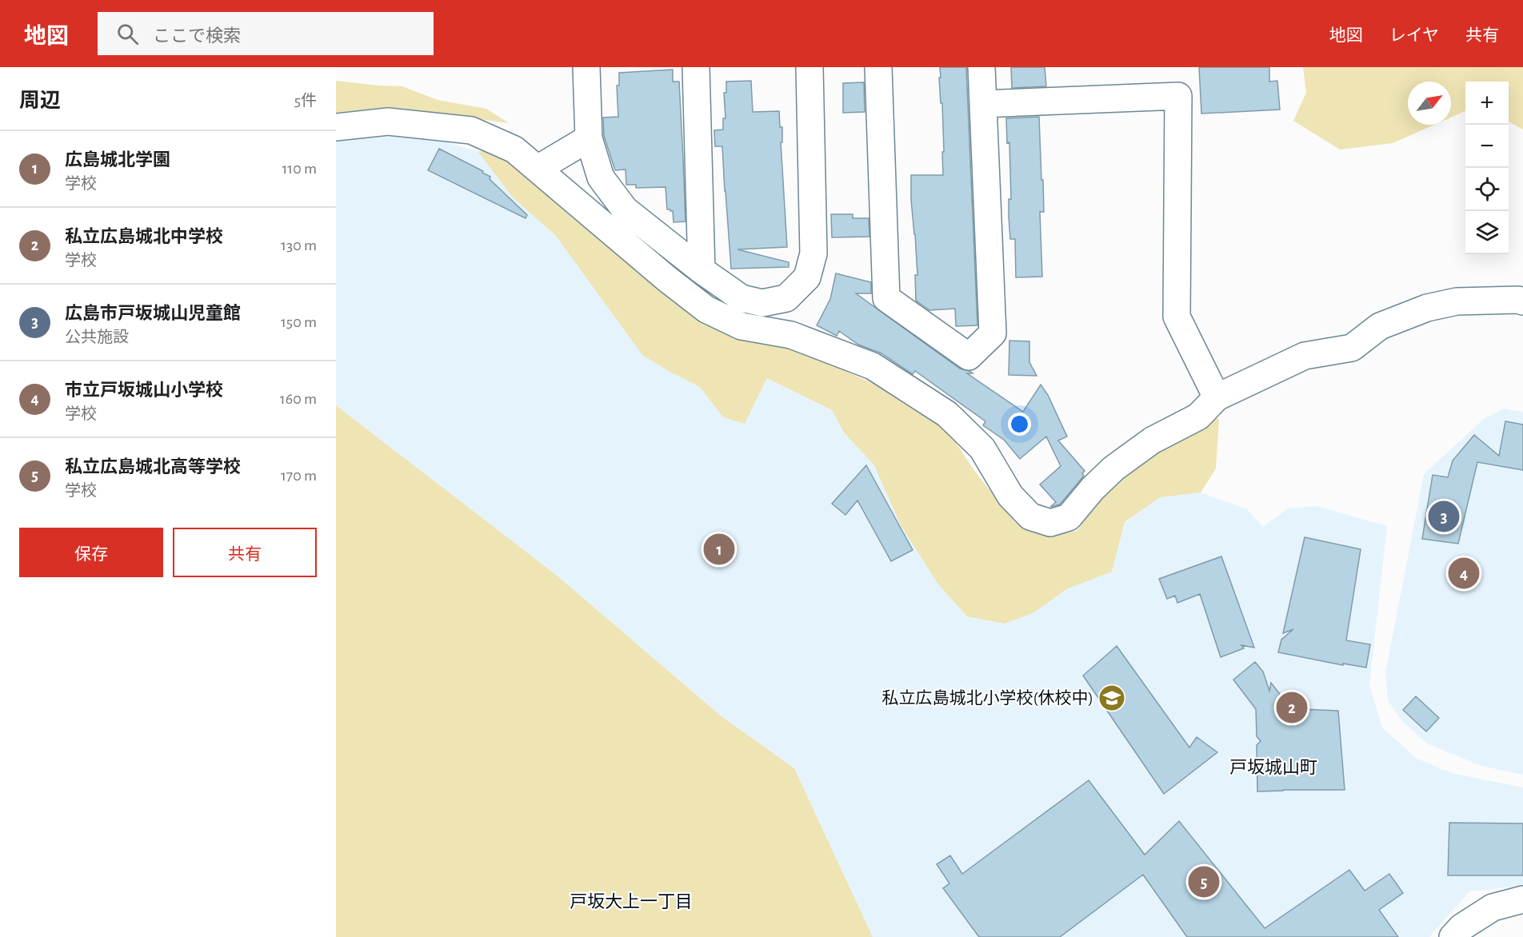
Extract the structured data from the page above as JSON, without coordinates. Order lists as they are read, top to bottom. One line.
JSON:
{"districts":["戸坂城山町","戸坂大上一丁目"],"places":{"school or university":["私立広島城北小学校(休校中)"]},"north":"top right","page":{"header":"地図","search":"ここで検索","nav":["地図","レイヤ","共有"],"heading":["周辺","5件"],"map_buttons":["+","−"],"list":[{"mark":"1","name":"広島城北学園","note":"学校","value":"110 m"},{"mark":"2","name":"私立広島城北中学校","note":"学校","value":"130 m"},{"mark":"3","name":"広島市戸坂城山児童館","note":"公共施設","value":"150 m"},{"mark":"4","name":"市立戸坂城山小学校","note":"学校","value":"160 m"},{"mark":"5","name":"私立広島城北高等学校","note":"学校","value":"170 m"}],"pins":["3","1","4","2","5"],"buttons":["保存","共有"]}}
